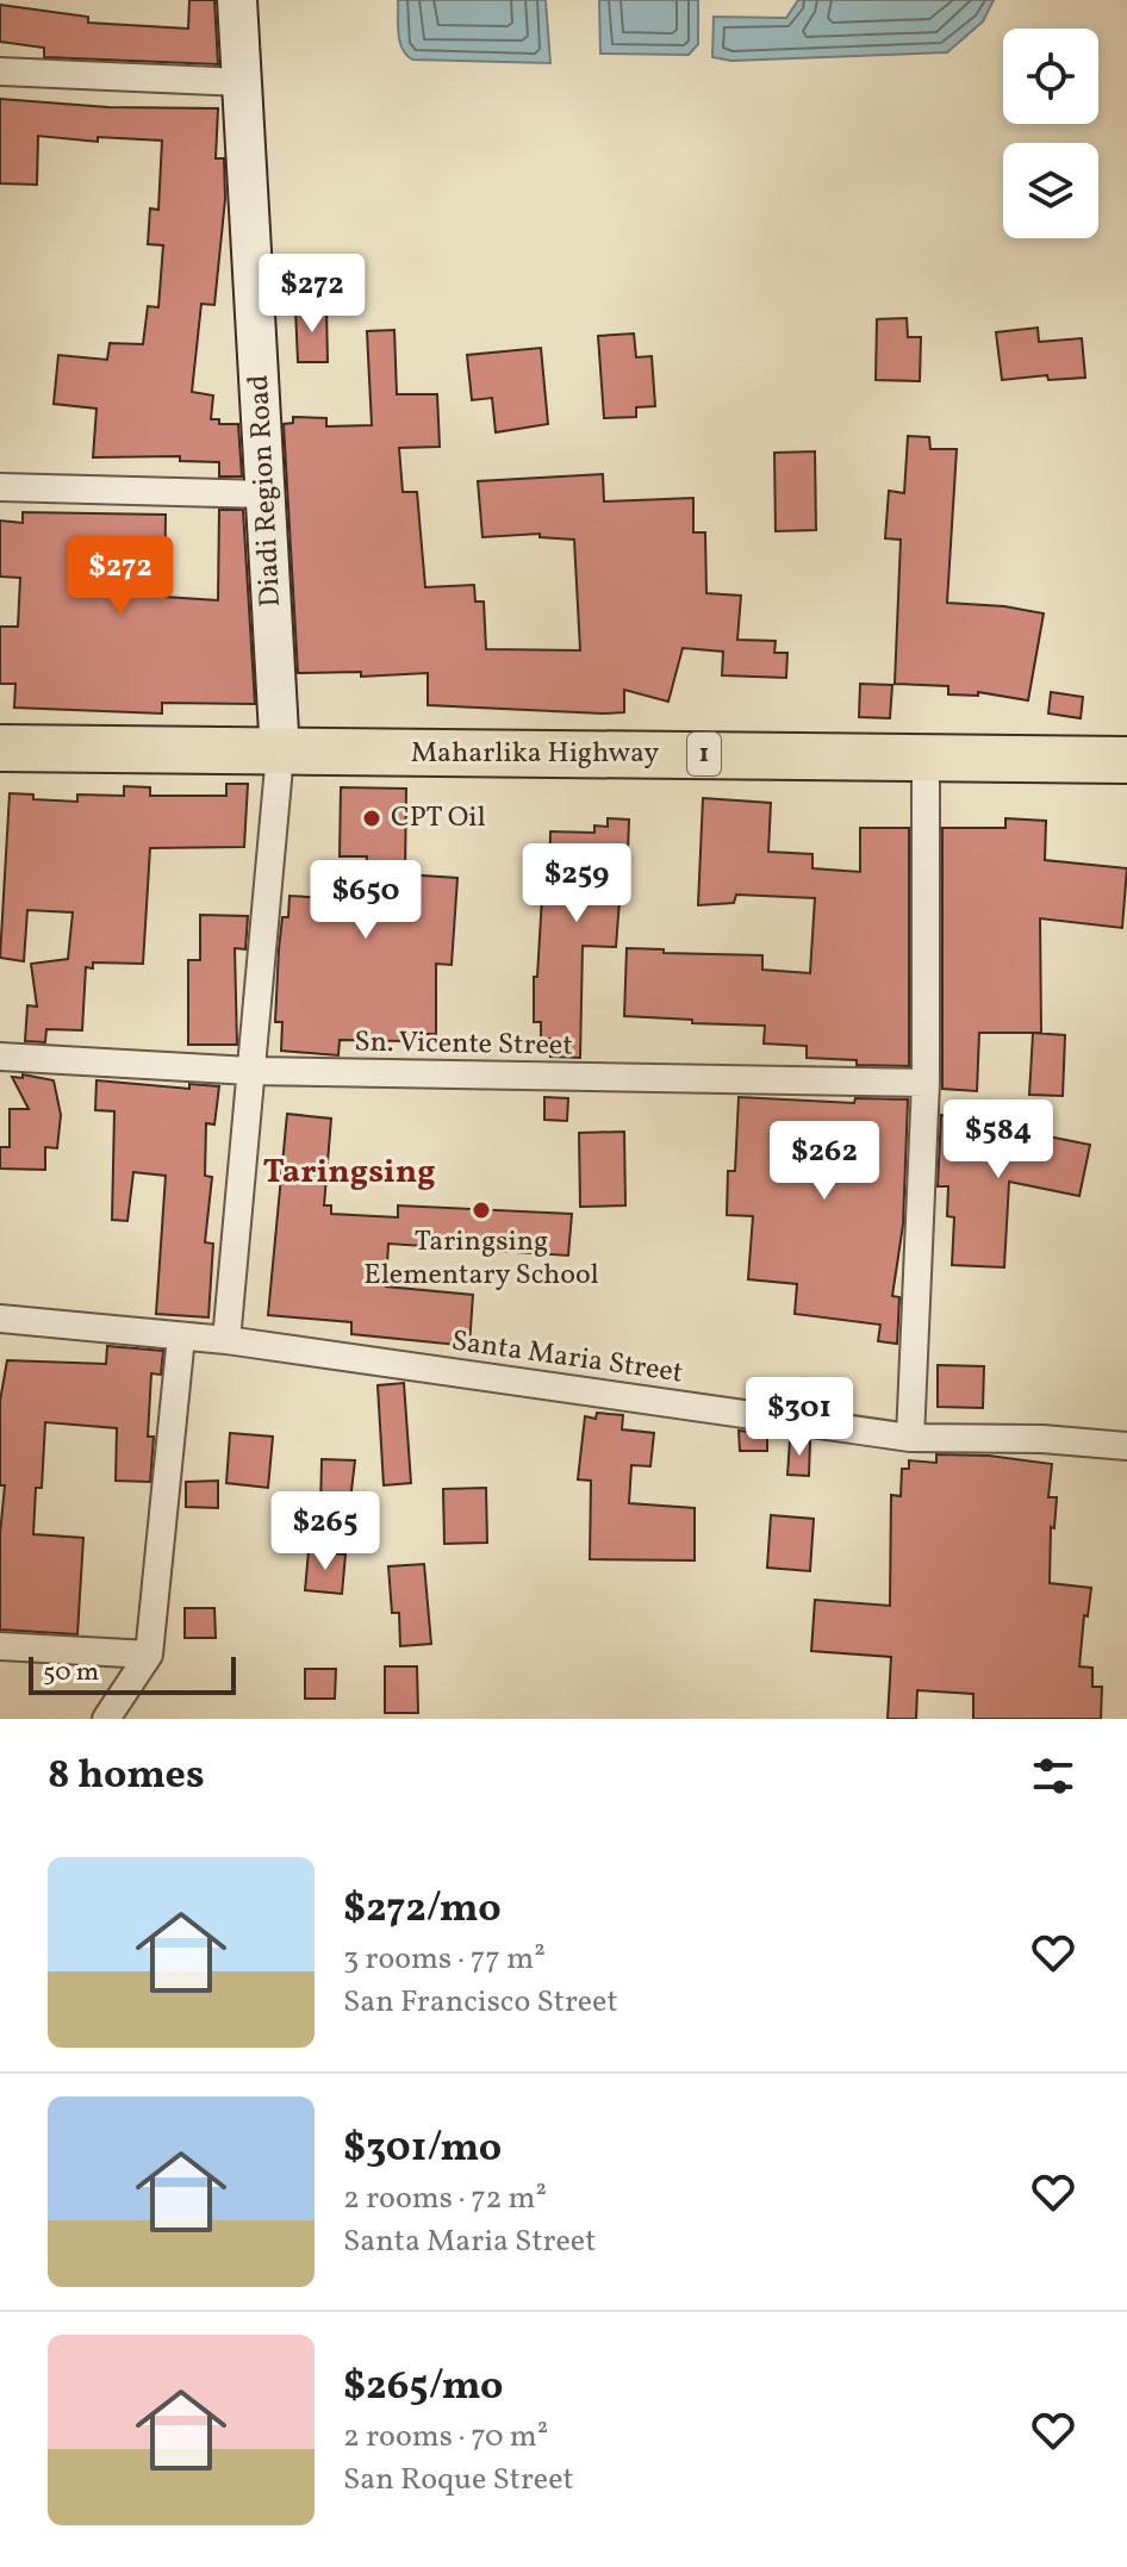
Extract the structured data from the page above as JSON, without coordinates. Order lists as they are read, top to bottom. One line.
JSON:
{"streets":{"highway":["Maharlika Highway","1"],"main road":["Diadi Region Road"],"street":["Sn. Vicente Street","Santa Maria Street"]},"crossings":[["Diadi Region Road","Maharlika Highway"]],"districts":["Taringsing"],"places":["CPT Oil","Taringsing Elementary School"],"scale_bar":"50 m","page":{"price":["$272","$272","$259","$650","$584","$262","$301","$265"],"scale":"50 m","heading":"8 homes","list":[{"name":"$272/mo","note":"3 rooms · 77 m² · San Francisco Street"},{"name":"$301/mo","note":"2 rooms · 72 m² · Santa Maria Street"},{"name":"$265/mo","note":"2 rooms · 70 m² · San Roque Street"}]}}
